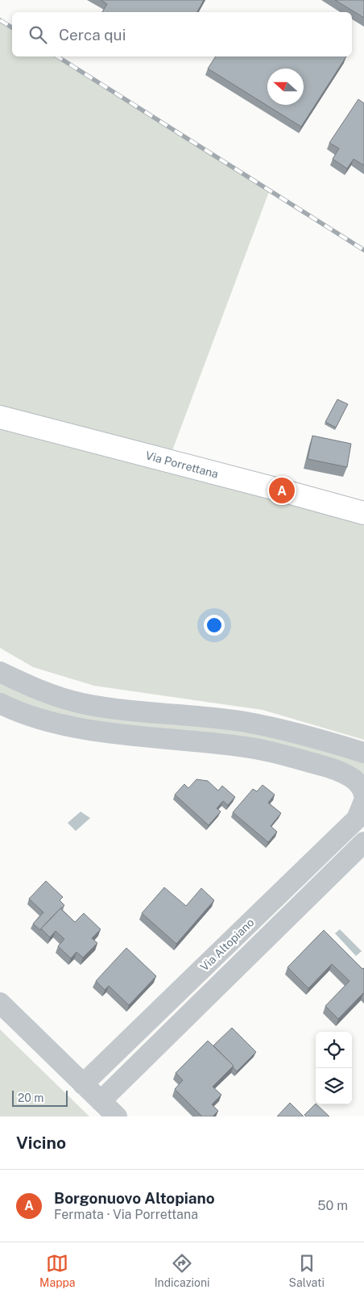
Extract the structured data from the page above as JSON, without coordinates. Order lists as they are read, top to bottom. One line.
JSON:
{"streets":{"main road":["Via Porrettana"],"street":["Via Altopiano"]},"scale_bar":"20 m","north":"left","page":{"search":"Cerca qui","pins":"A","scale":"20 m","heading":"Vicino","list":[{"mark":"A","name":"Borgonuovo Altopiano","note":"Fermata · Via Porrettana","value":"50 m"}],"nav":["Mappa","Indicazioni","Salvati"]}}
